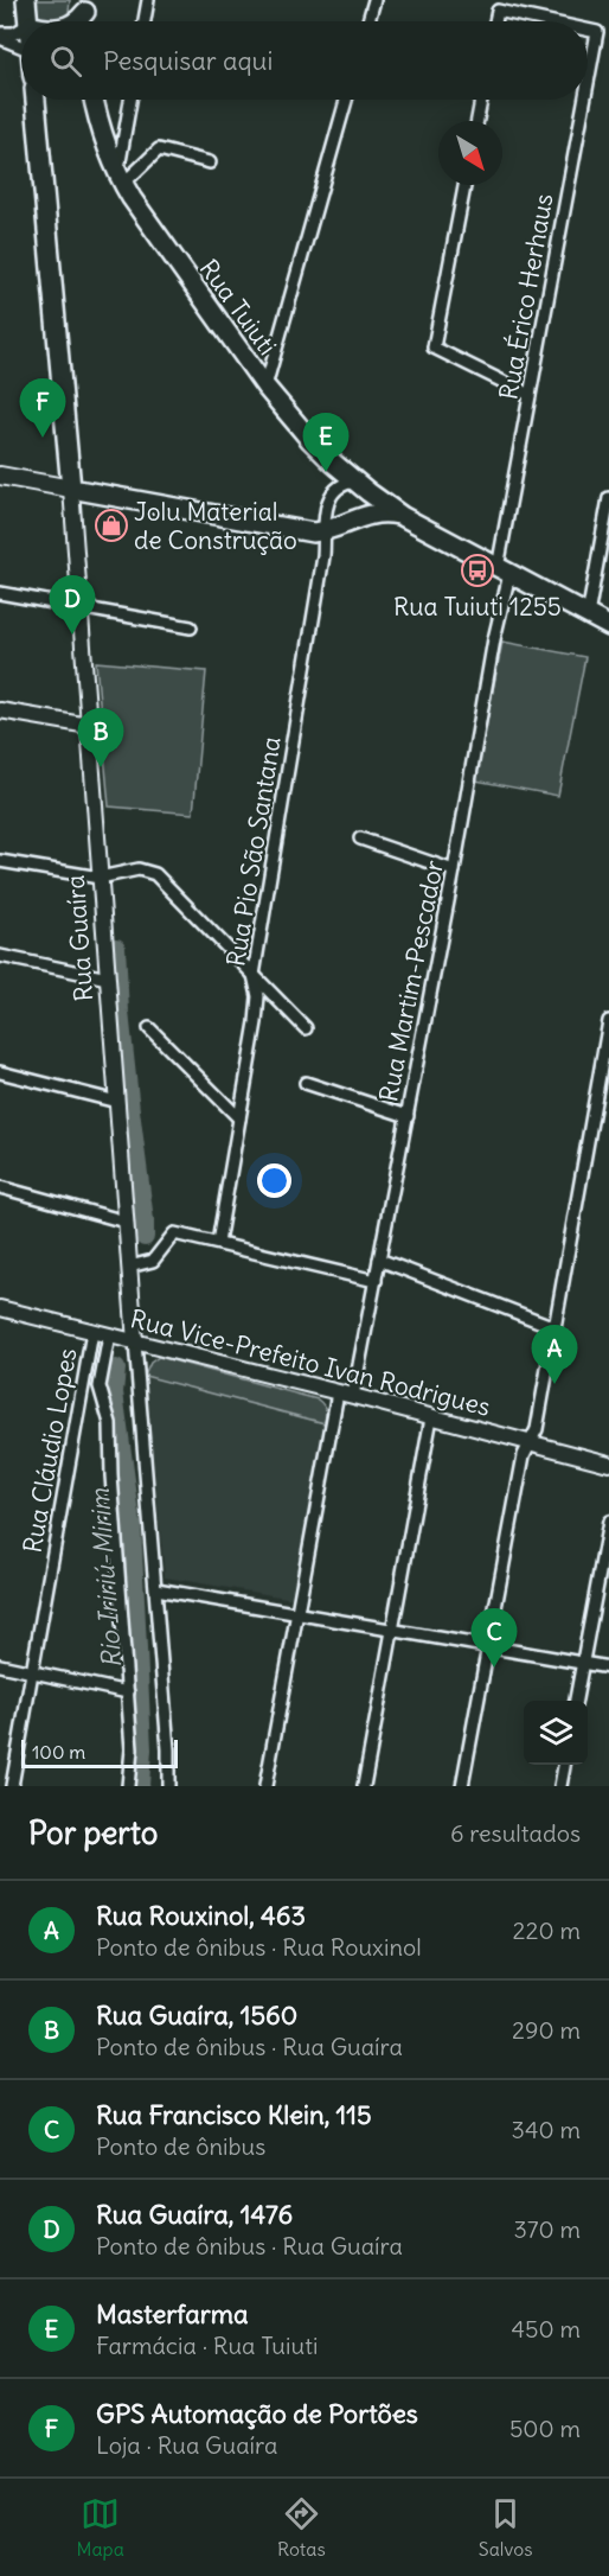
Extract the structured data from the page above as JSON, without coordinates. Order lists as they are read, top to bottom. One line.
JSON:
{"streets":{"main road":["Rua Tuiuti","Rua Guaíra"],"street":["Rua Érico Herhaus","Rua Pio São Santana","Rua Martim-Pescador","Rua Vice-Prefeito Ivan Rodrigues","Rua Cláudio Lopes"]},"crossings":[["Rua Érico Herhaus","Rua Tuiuti"],["Rua Érico Herhaus","Rua Martim-Pescador"],["Rua Tuiuti","Rua Pio São Santana"],["Rua Tuiuti","Rua Martim-Pescador"],["Rua Guaíra","Rua Vice-Prefeito Ivan Rodrigues"],["Rua Martim-Pescador","Rua Vice-Prefeito Ivan Rodrigues"],["Rua Vice-Prefeito Ivan Rodrigues","Rua Cláudio Lopes"]],"water":["Rio Iririú-Mirim"],"places":{"shop":["Jolu Material de Construção"],"bus stop":["Rua Tuiuti 1255"]},"scale_bar":"100 m","north":"bottom right","page":{"search":"Pesquisar aqui","pins":["F","E","D","B","A","C"],"scale":"100 m","heading":["Por perto","6 resultados"],"list":[{"mark":"A","name":"Rua Rouxinol, 463","note":"Ponto de ônibus · Rua Rouxinol","value":"220 m"},{"mark":"B","name":"Rua Guaíra, 1560","note":"Ponto de ônibus · Rua Guaíra","value":"290 m"},{"mark":"C","name":"Rua Francisco Klein, 115","note":"Ponto de ônibus","value":"340 m"},{"mark":"D","name":"Rua Guaíra, 1476","note":"Ponto de ônibus · Rua Guaíra","value":"370 m"},{"mark":"E","name":"Masterfarma","note":"Farmácia · Rua Tuiuti","value":"450 m"},{"mark":"F","name":"GPS Automação de Portões","note":"Loja · Rua Guaíra","value":"500 m"}],"nav":["Mapa","Rotas","Salvos"]}}
